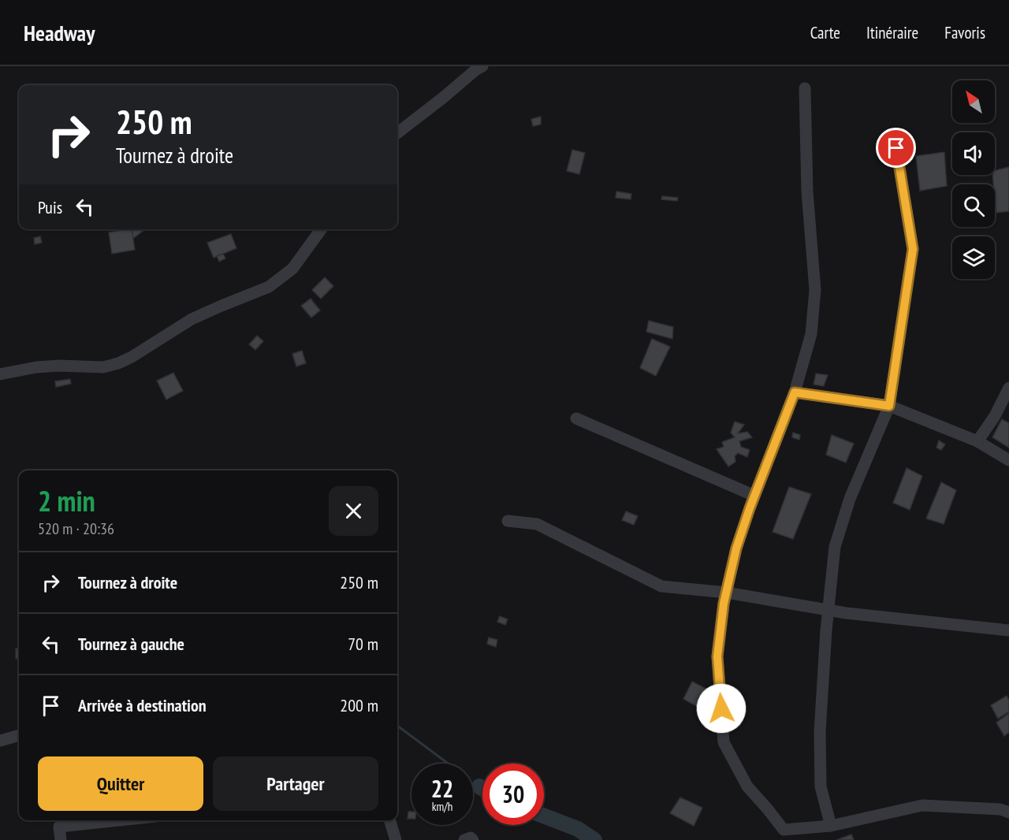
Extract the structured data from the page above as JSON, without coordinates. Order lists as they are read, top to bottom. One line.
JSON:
{"north":"top left","page":{"header":"Headway","nav":["Carte","Itinéraire","Favoris"],"turn":["250 m","Tournez à droite"],"then":"Puis","heading":["2 min","520 m · 20:36"],"list":[{"name":"Tournez à droite","value":"250 m"},{"name":"Tournez à gauche","value":"70 m"},{"name":"Arrivée à destination","value":"200 m"}],"buttons":["Quitter","Partager"],"speed":"22 km/h","limit":"30"}}
